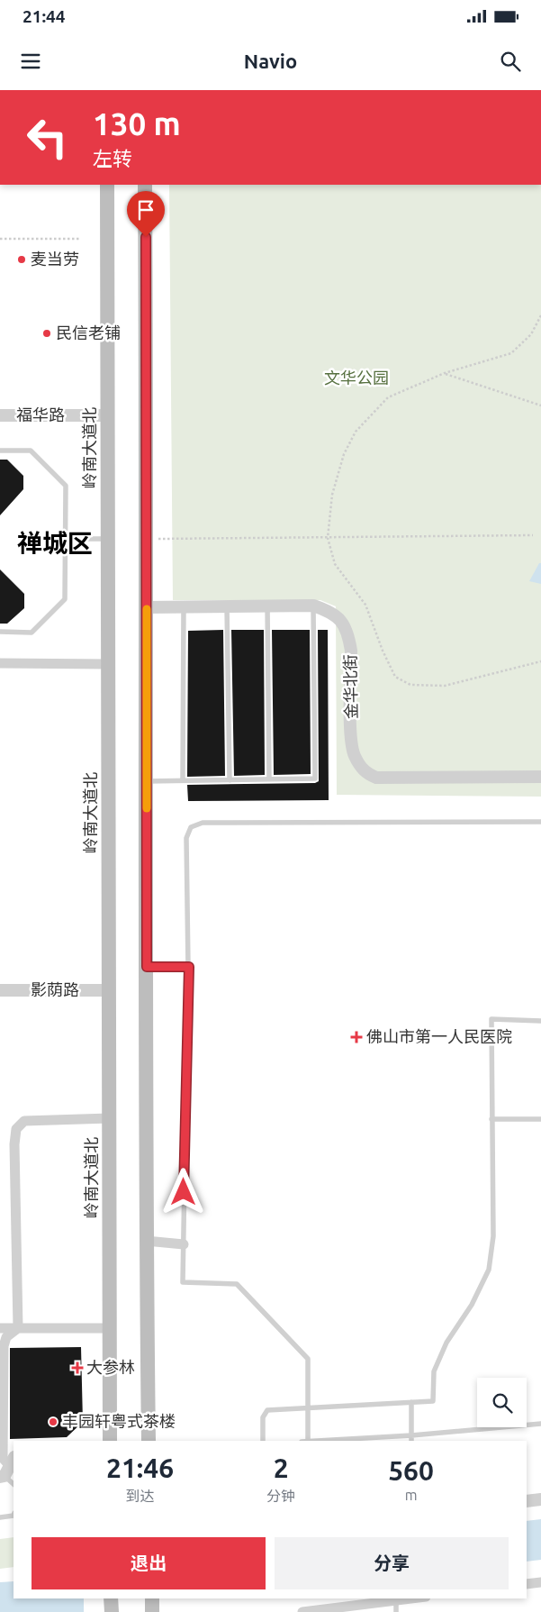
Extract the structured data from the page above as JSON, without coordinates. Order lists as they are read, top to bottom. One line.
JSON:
{"streets":{"main road":["岭南大道北"],"street":["福华路","金华北街","影荫路"]},"crossings":[["福华路","岭南大道北"],["岭南大道北","影荫路"]],"districts":["禅城区"],"parks":["文华公园"],"places":{"other":["麦当劳","民信老铺","丰园轩粤式茶楼"],"health":["佛山市第一人民医院","大参林"]},"page":{"status":"21:44","header":"Navio","turn":["130 m","左转"],"eta":["21:46","到达","2","分钟","560","m"],"buttons":["退出","分享"]}}
